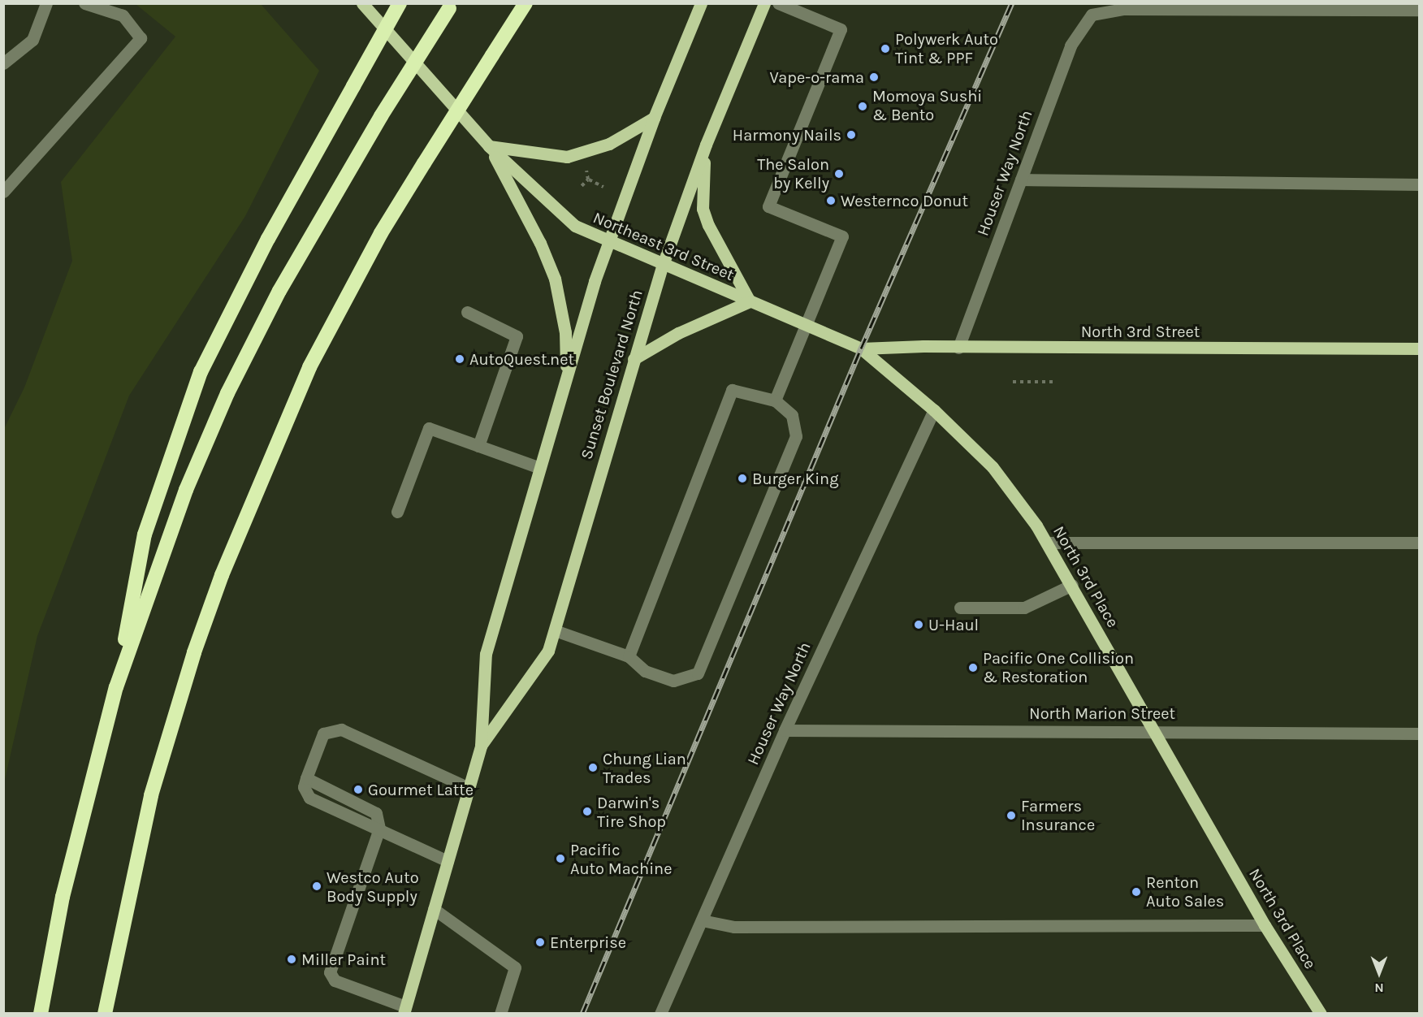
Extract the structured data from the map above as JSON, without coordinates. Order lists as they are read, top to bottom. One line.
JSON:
{"streets":{"main road":["Northeast 3rd Street","North 3rd Street","Sunset Boulevard North","North 3rd Place"],"street":["Houser Way North","North Marion Street"]},"crossings":[["Houser Way North","North 3rd Street"],["Houser Way North","North 3rd Place"],["Houser Way North","North Marion Street"],["Northeast 3rd Street","North 3rd Street"],["Northeast 3rd Street","Sunset Boulevard North"],["Northeast 3rd Street","North 3rd Place"],["North 3rd Street","North 3rd Place"],["North 3rd Place","North Marion Street"]],"places":["Polywerk Auto Tint & PPF","Vape-o-rama","Momoya Sushi & Bento","Harmony Nails","The Salon by Kelly","Westernco Donut","AutoQuest.net","Burger King","U-Haul","Pacific One Collision & Restoration","Chung Lian Trades","Gourmet Latte","Darwin's Tire Shop","Farmers Insurance","Pacific Auto Machine","Westco Auto Body Supply","Renton Auto Sales","Enterprise","Miller Paint"],"north":"bottom"}
